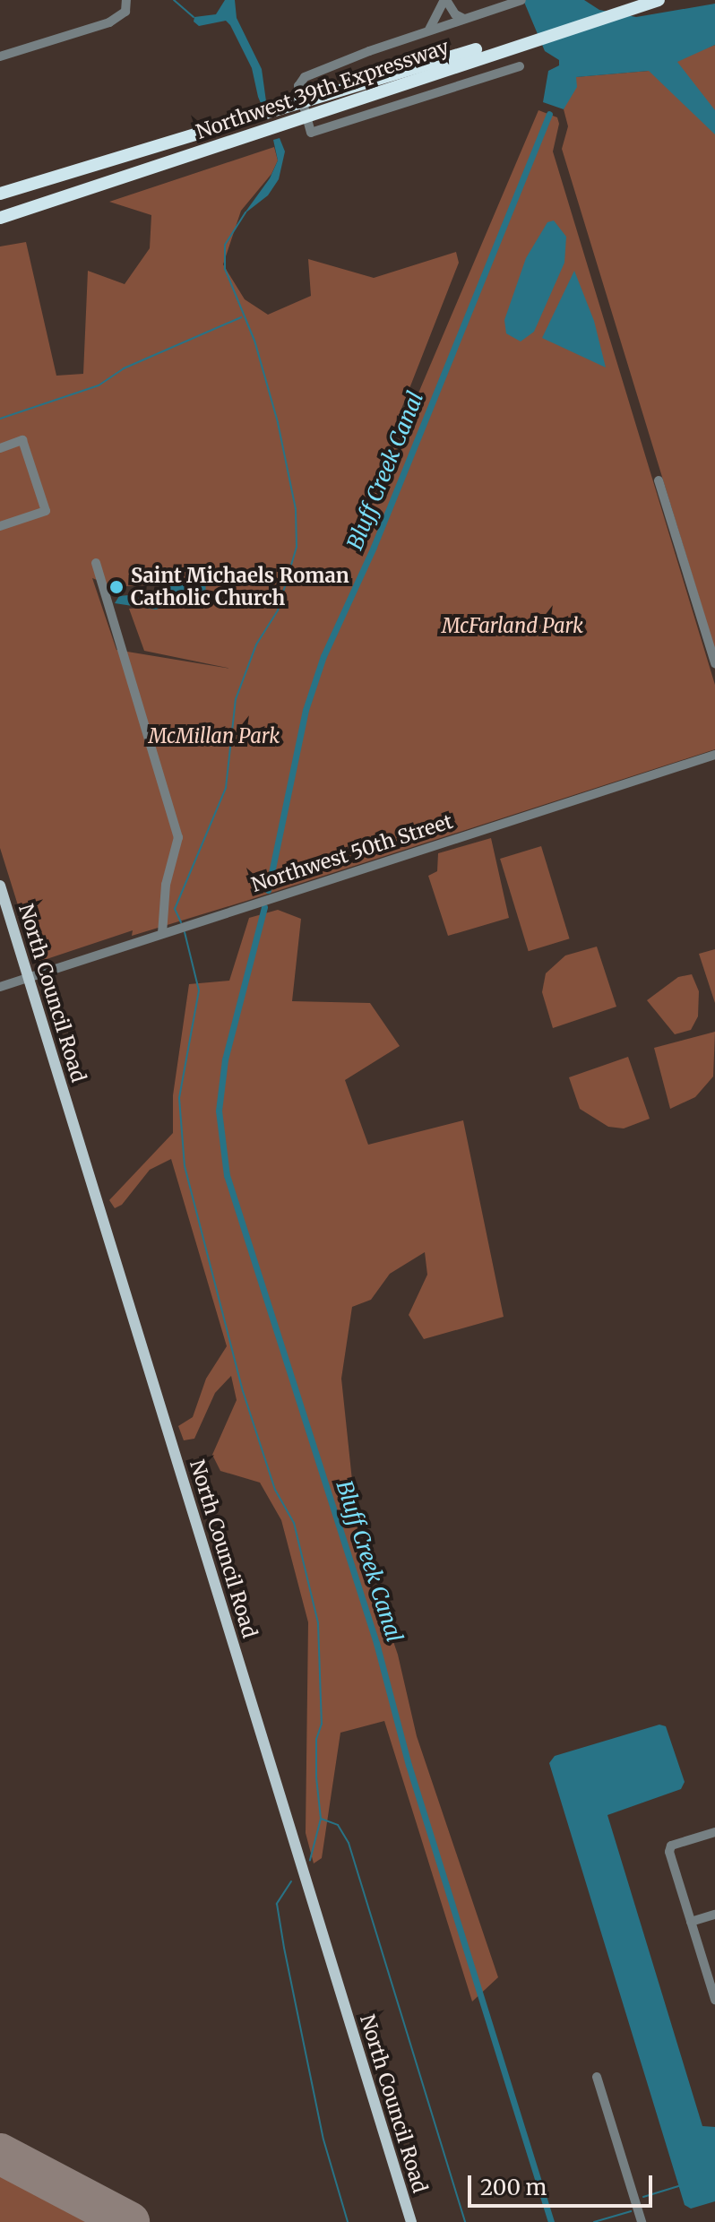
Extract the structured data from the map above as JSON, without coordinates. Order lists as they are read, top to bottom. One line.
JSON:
{"streets":{"highway":["Northwest 39th Expressway"],"main road":["North Council Road"],"street":["Northwest 50th Street"]},"crossings":[["Northwest 50th Street","North Council Road"]],"water":["Bluff Creek Canal"],"parks":["McFarland Park","McMillan Park"],"places":["Saint Michaels Roman Catholic Church"],"scale_bar":"200 m"}
